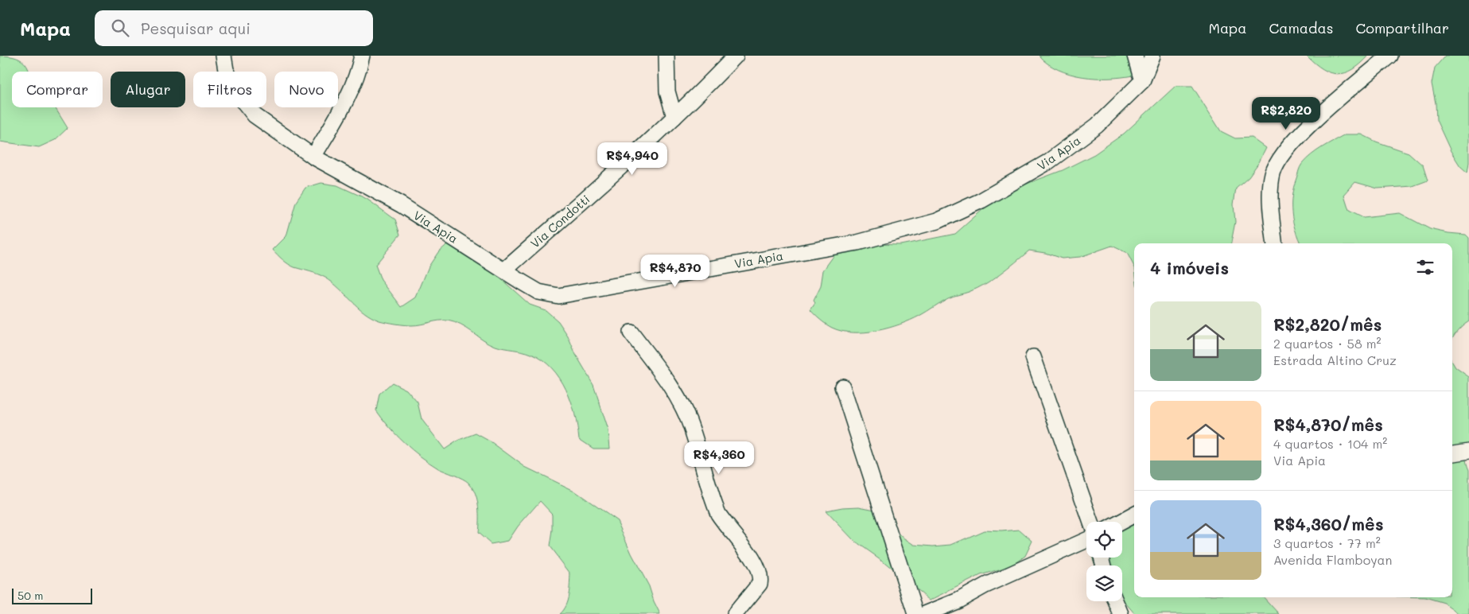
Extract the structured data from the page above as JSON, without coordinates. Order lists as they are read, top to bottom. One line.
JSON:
{"streets":{"street":["Via Apia","Via Condotti"]},"crossings":[["Via Apia","Via Condotti"]],"scale_bar":"50 m","page":{"header":"Mapa","search":"Pesquisar aqui","nav":["Mapa","Camadas","Compartilhar"],"chip":["Comprar","Alugar","Filtros","Novo"],"price":["R$2,820","R$4,940","R$4,870","R$4,360"],"heading":"4 imóveis","list":[{"name":"R$2,820/mês","note":"2 quartos · 58 m² · Estrada Altino Cruz"},{"name":"R$4,870/mês","note":"4 quartos · 104 m² · Via Apia"},{"name":"R$4,360/mês","note":"3 quartos · 77 m² · Avenida Flamboyan"}],"scale":"50 m"}}
